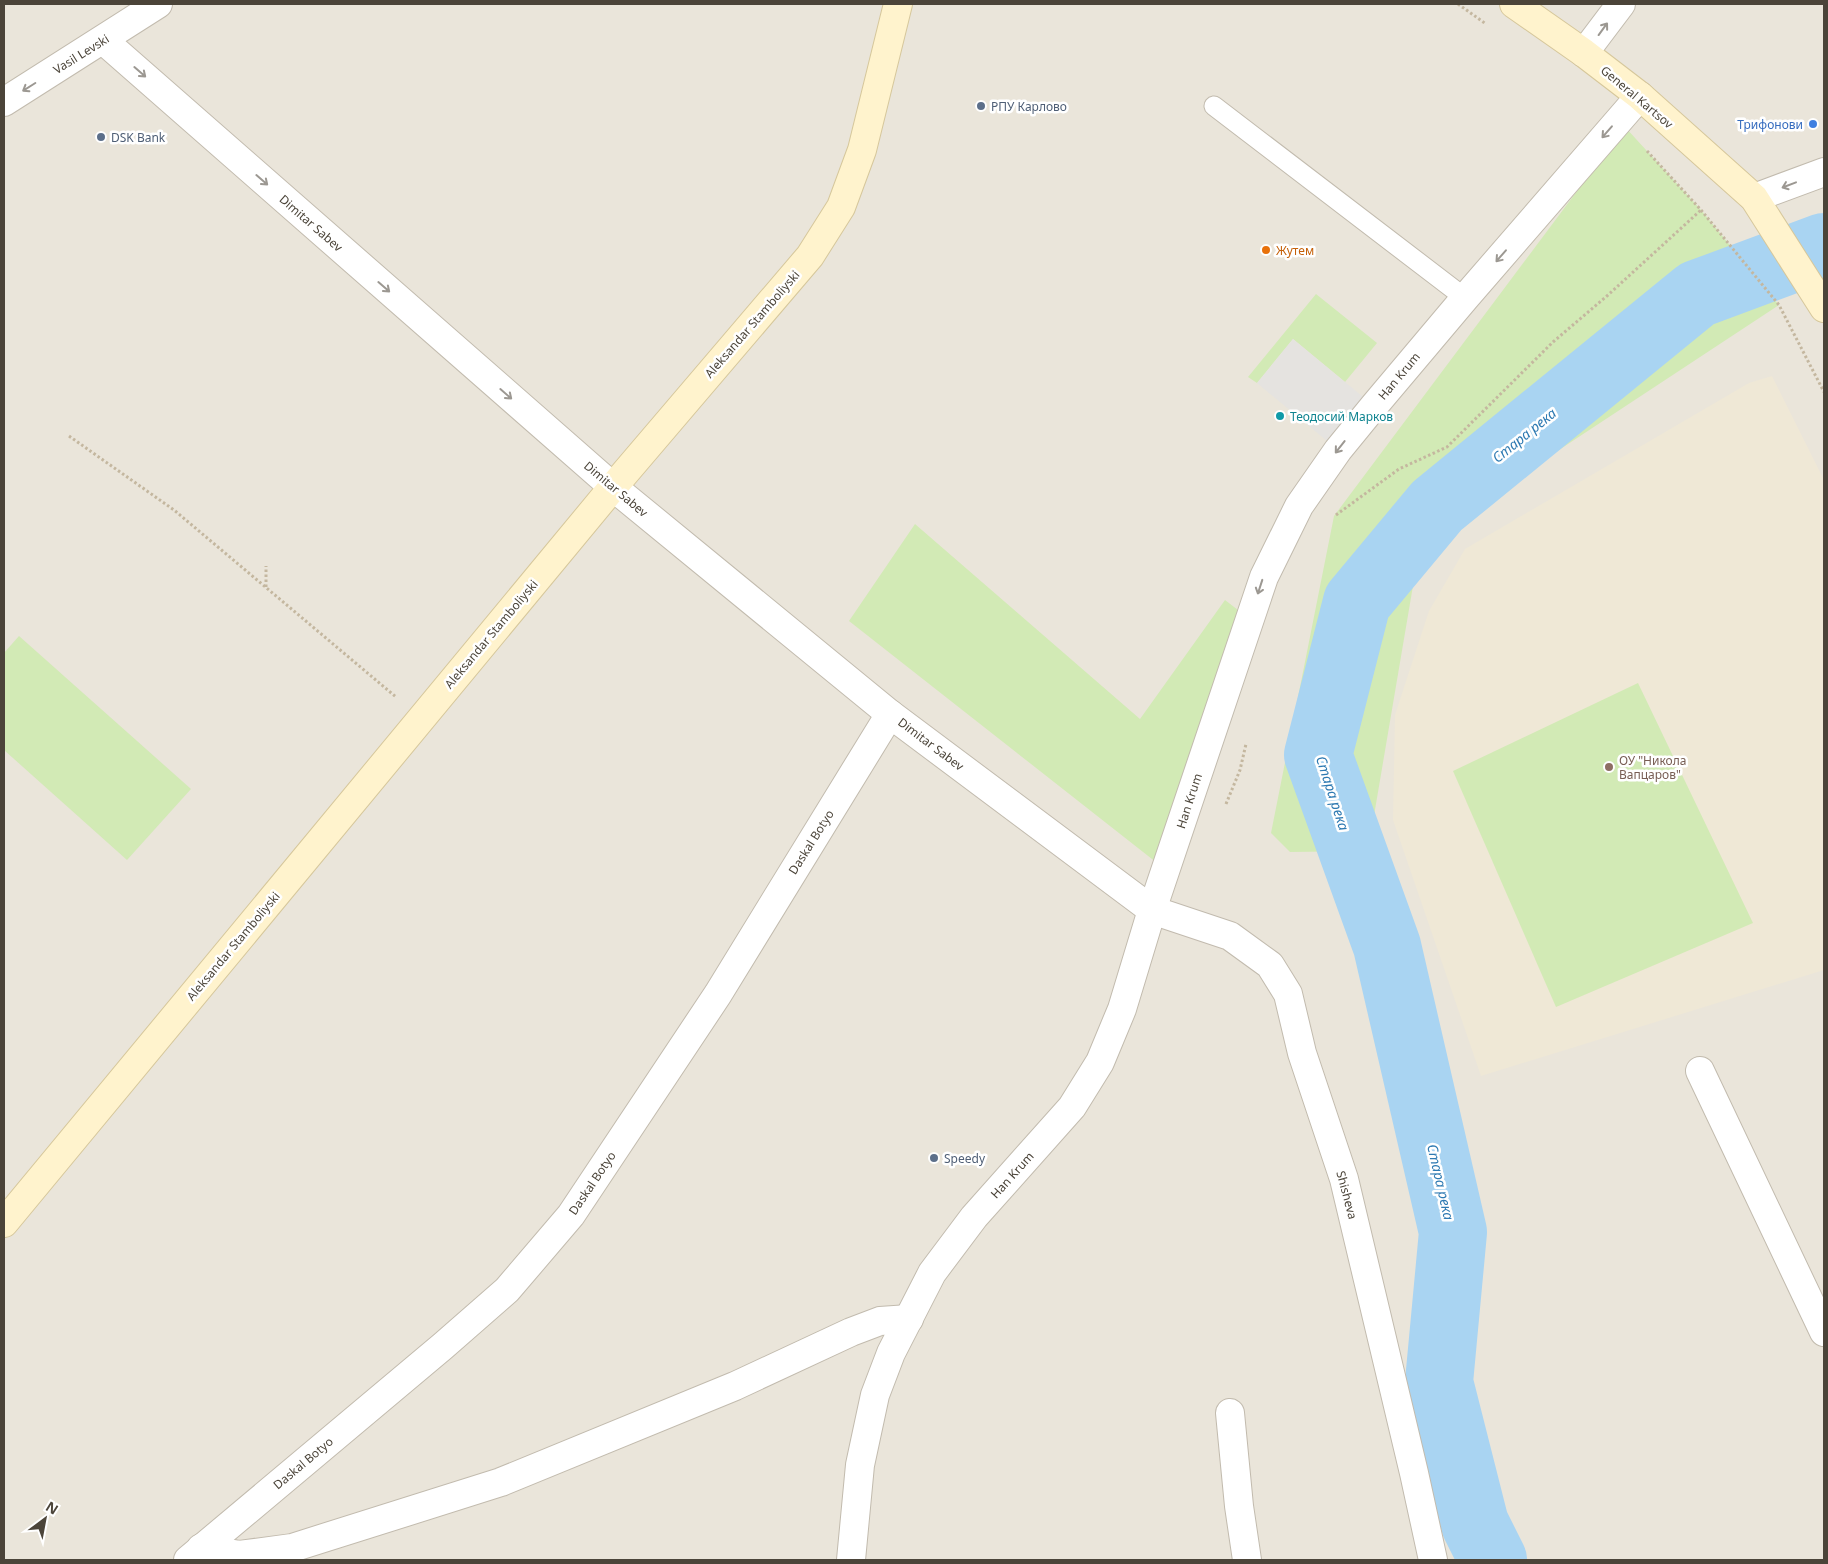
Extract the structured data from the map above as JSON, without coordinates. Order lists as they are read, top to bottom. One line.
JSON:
{"streets":{"street":["Vasil Levski","General Kartsov","Dimitar Sabev","Aleksandar Stamboliyski","Han Krum","Daskal Botyo","Shisheva"]},"crossings":[["Vasil Levski","Dimitar Sabev"],["General Kartsov","Han Krum"],["Dimitar Sabev","Aleksandar Stamboliyski"],["Dimitar Sabev","Han Krum"],["Dimitar Sabev","Daskal Botyo"],["Dimitar Sabev","Shisheva"],["Han Krum","Shisheva"]],"one_way":["Vasil Levski","Dimitar Sabev","Han Krum"],"water":["Стара река"],"places":["РПУ Карлово","Трифонови","DSK Bank","Жутем","Теодосий Марков","ОУ \"Никола Вапцаров\"","Speedy"],"north":"top right"}
